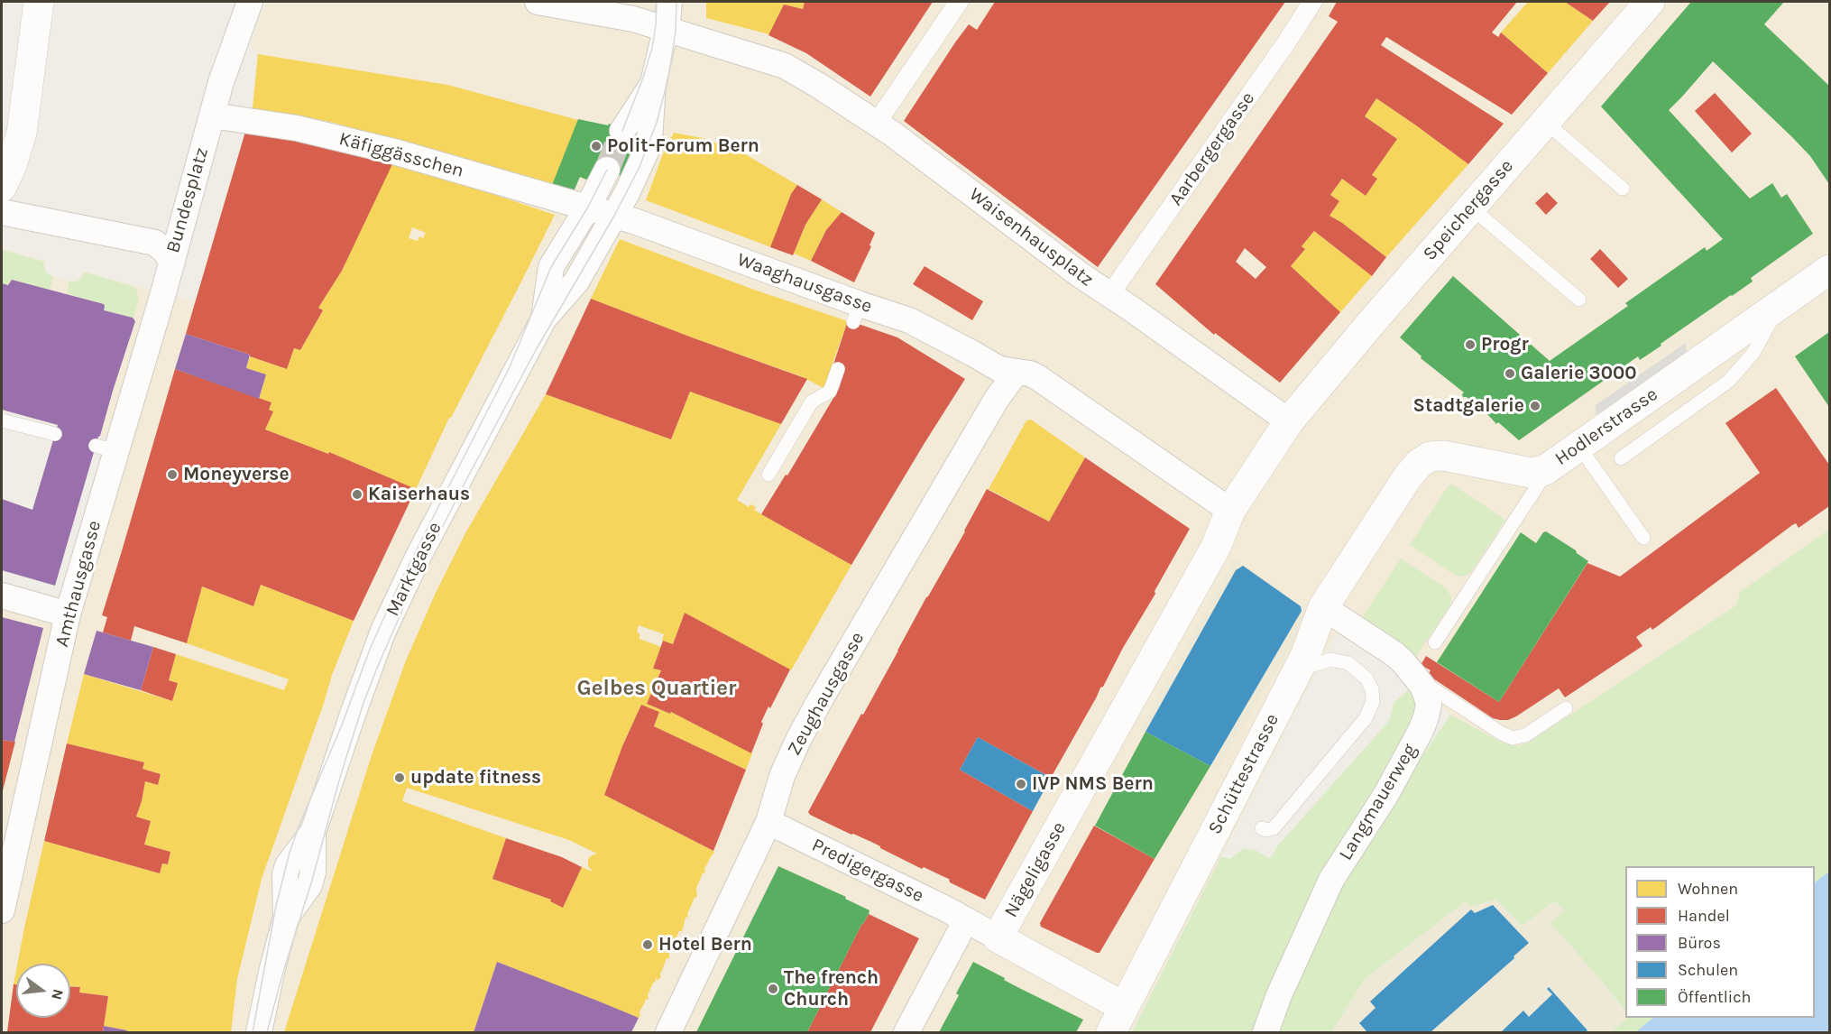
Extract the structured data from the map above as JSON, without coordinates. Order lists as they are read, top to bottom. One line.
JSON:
{"streets":{"street":["Aarbergergasse","Käfiggässchen","Bundesplatz","Speichergasse","Waisenhausplatz","Waaghausgasse","Hodlerstrasse","Marktgasse","Amthausgasse","Zeughausgasse","Schüttestrasse","Langmauerweg","Nägeligasse","Predigergasse"]},"crossings":[["Aarbergergasse","Waisenhausplatz"],["Käfiggässchen","Bundesplatz"],["Käfiggässchen","Waaghausgasse"],["Käfiggässchen","Marktgasse"],["Bundesplatz","Amthausgasse"],["Speichergasse","Waisenhausplatz"],["Waaghausgasse","Marktgasse"],["Waaghausgasse","Zeughausgasse"],["Hodlerstrasse","Schüttestrasse"],["Zeughausgasse","Predigergasse"],["Schüttestrasse","Langmauerweg"],["Nägeligasse","Predigergasse"]],"districts":["Gelbes Quartier"],"places":["Polit-Forum Bern","Progr","Galerie 3000","Stadtgalerie","Moneyverse","Kaiserhaus","update fitness","IVP NMS Bern","Hotel Bern","The french Church"],"legend":["Wohnen","Handel","Büros","Schulen","Öffentlich"],"north":"right"}
